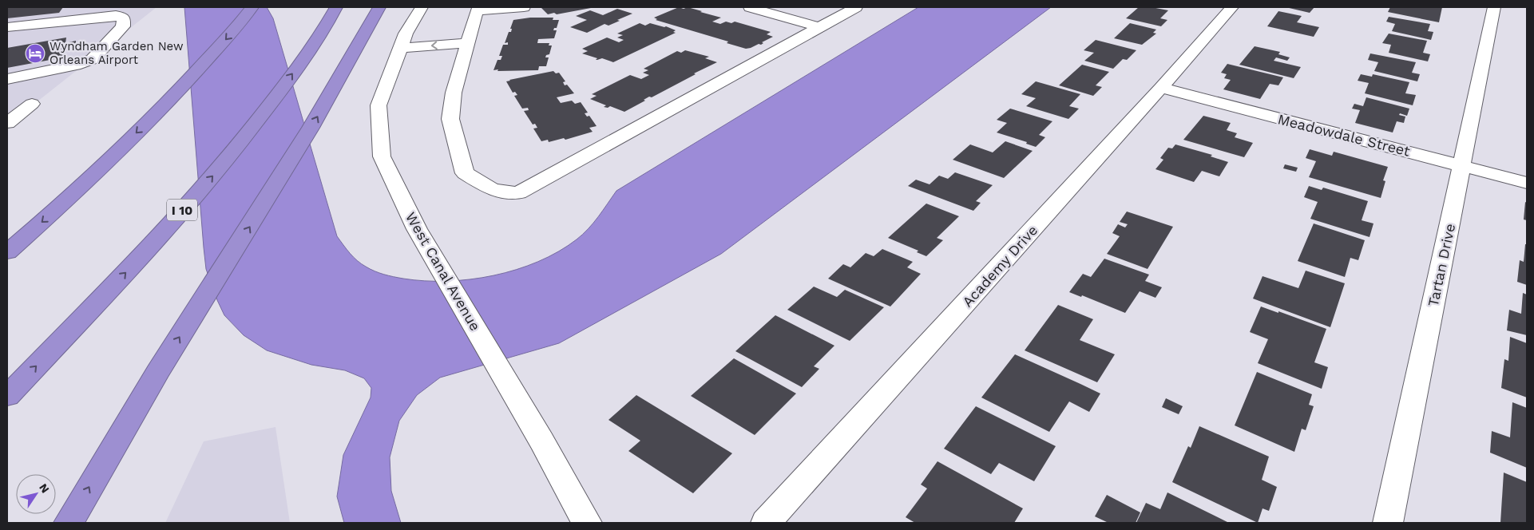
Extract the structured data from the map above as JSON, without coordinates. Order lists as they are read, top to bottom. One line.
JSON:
{"streets":{"highway":["I 10"],"street":["Meadowdale Street","Tartan Drive","Academy Drive","West Canal Avenue"]},"crossings":[["Meadowdale Street","Tartan Drive"],["Meadowdale Street","Academy Drive"]],"places":{"hotel":["Wyndham Garden New Orleans Airport"]},"north":"top right"}
